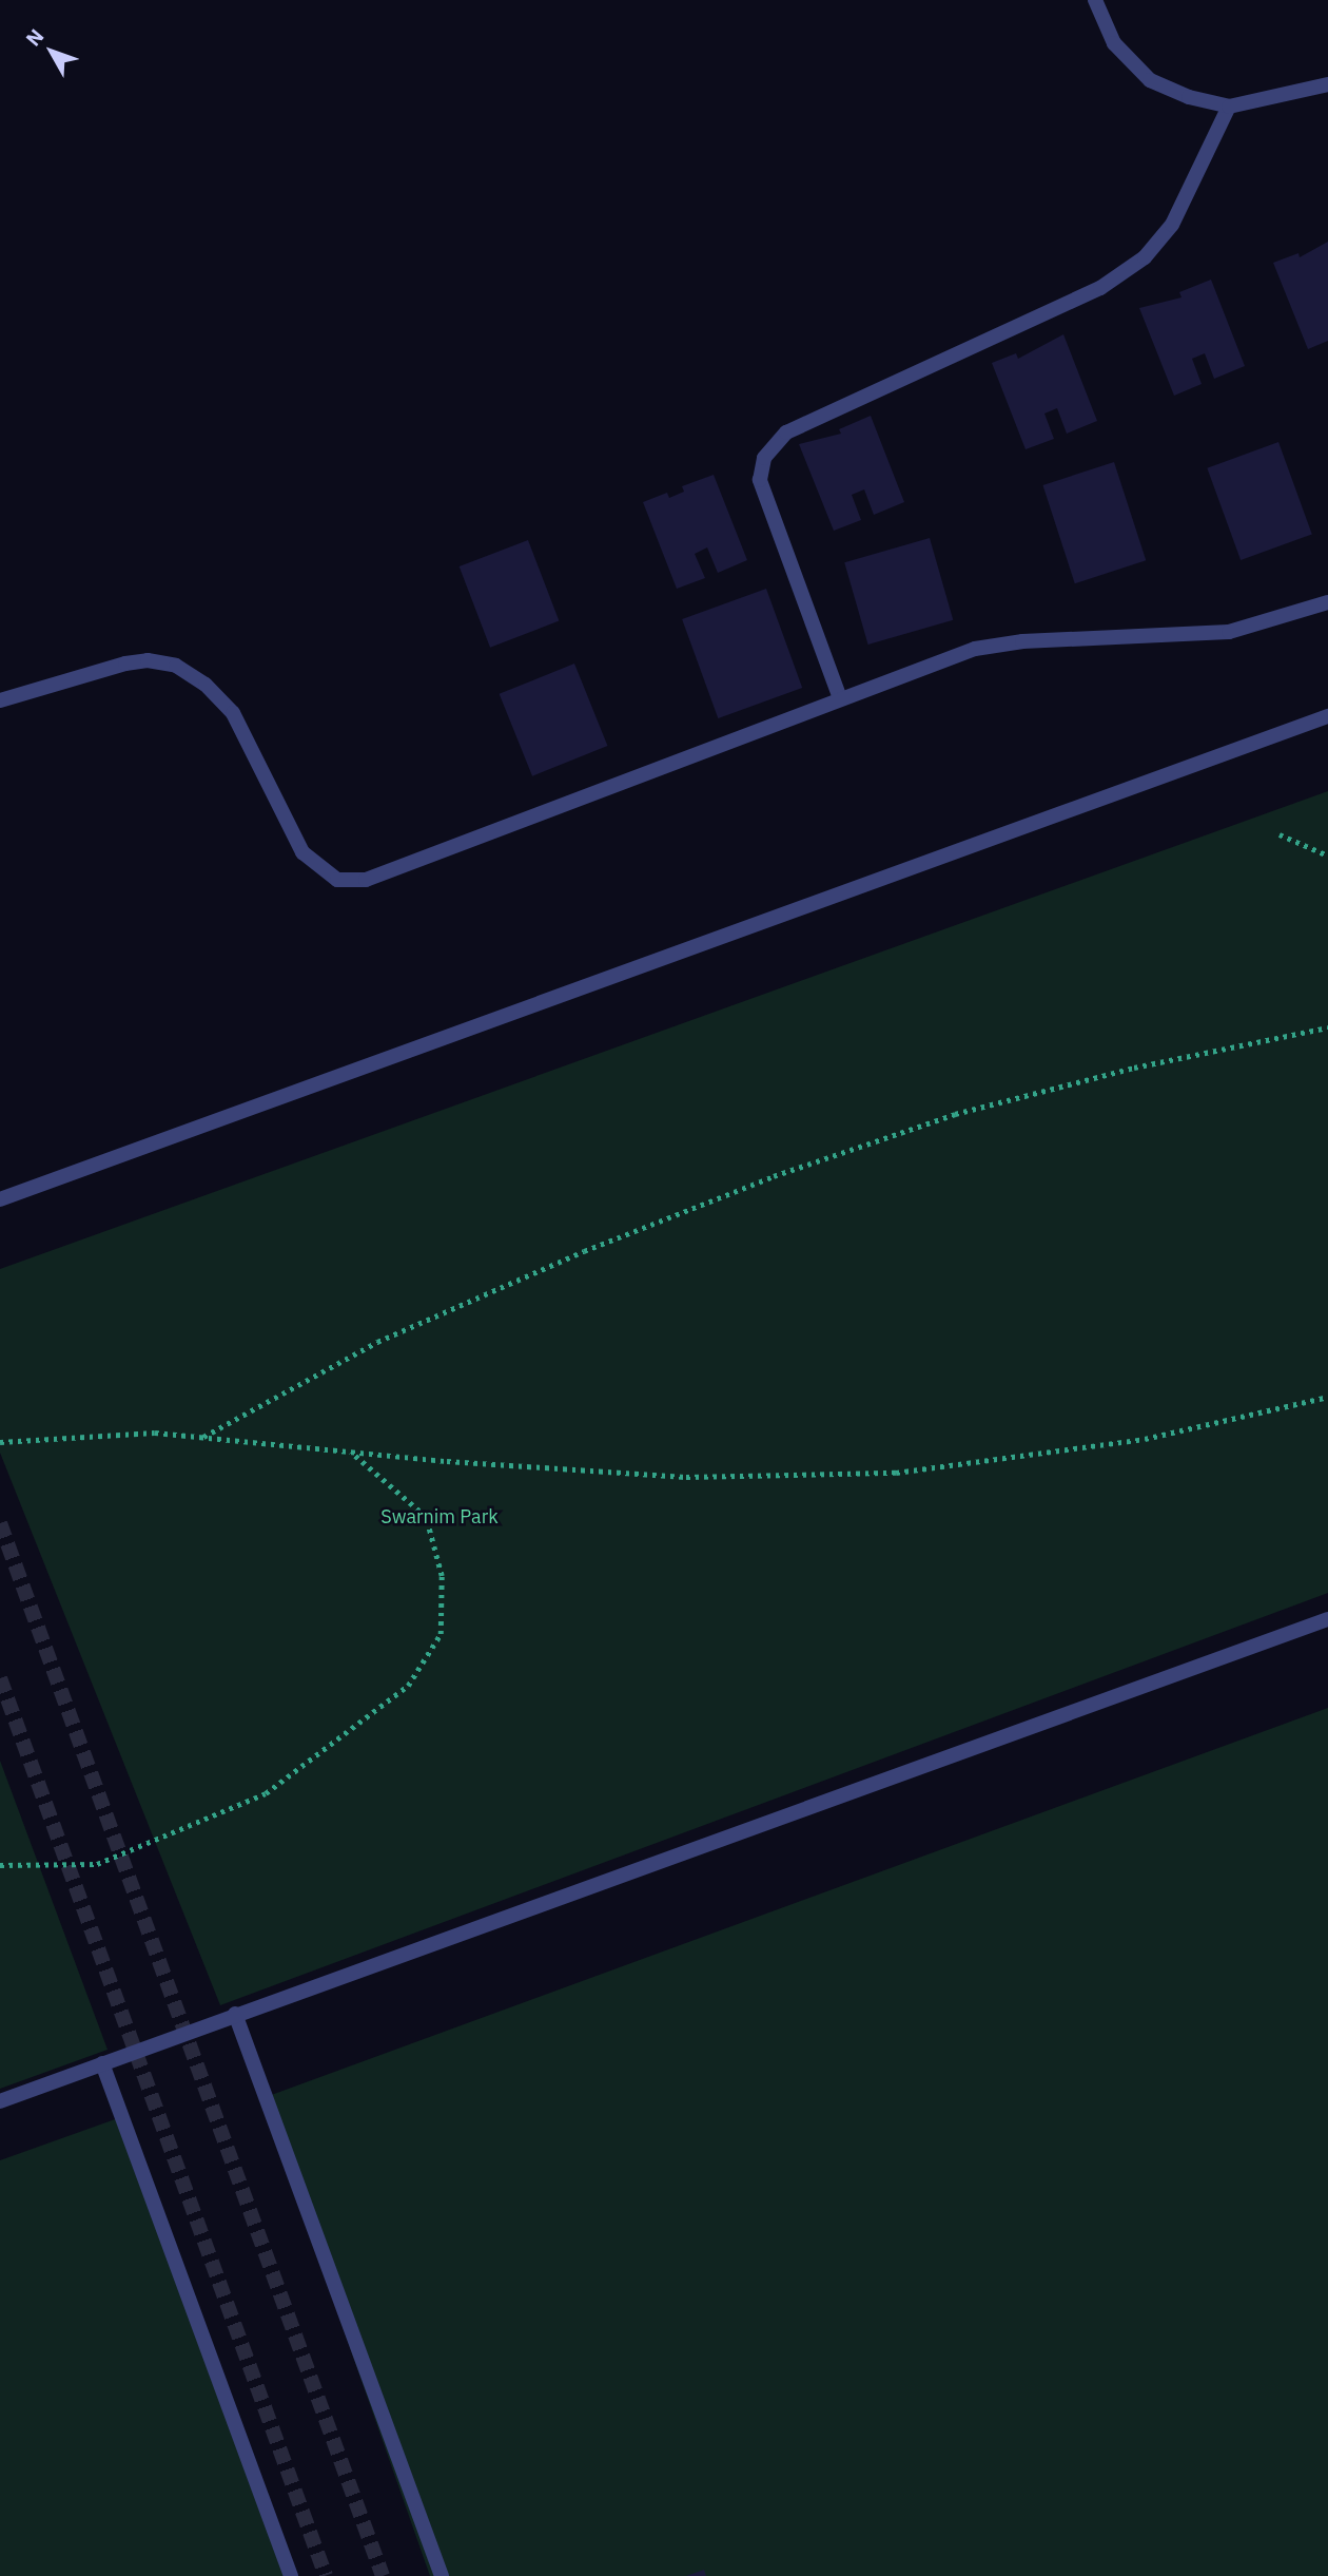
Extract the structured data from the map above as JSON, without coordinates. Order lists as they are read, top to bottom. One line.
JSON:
{"parks":["Swarnim Park"],"north":"top left"}
